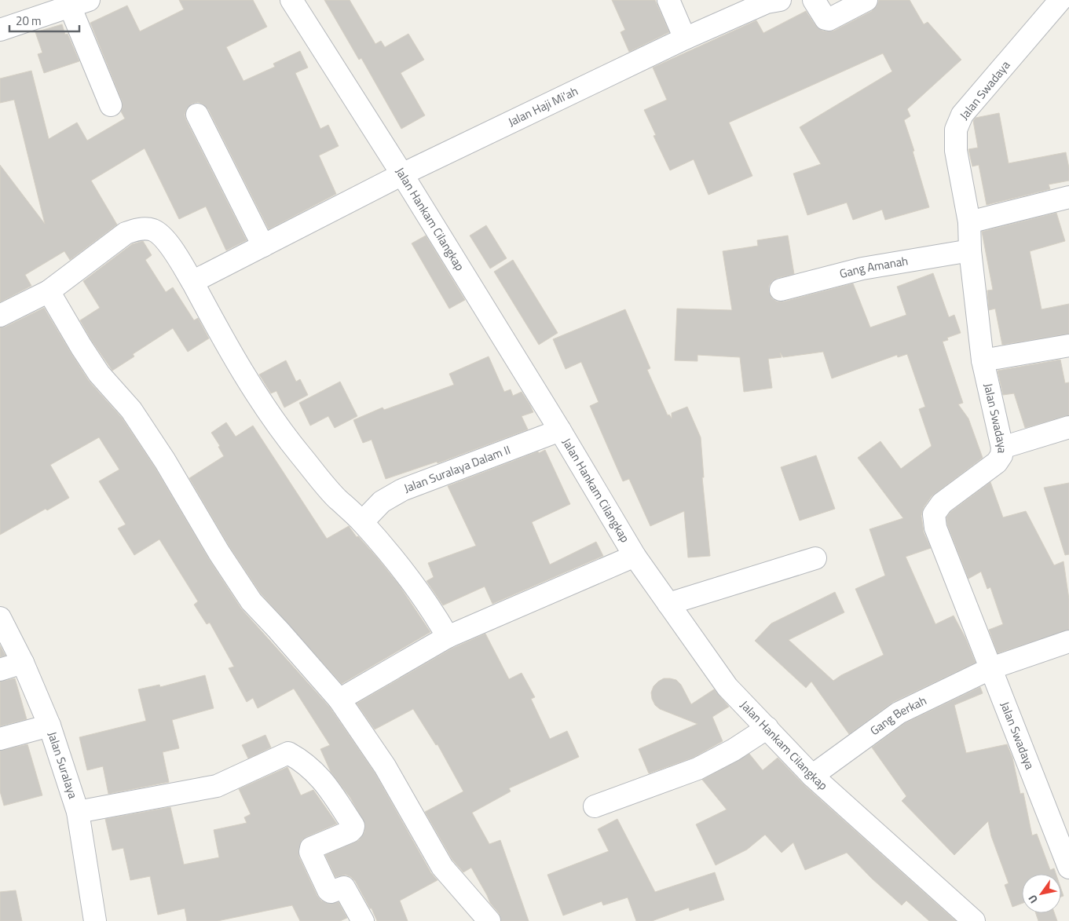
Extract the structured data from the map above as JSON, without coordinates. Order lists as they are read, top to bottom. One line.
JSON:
{"streets":{"street":["Jalan Swadaya","Jalan Haji Mi'ah","Jalan Hankam Cilangkap","Gang Amanah","Jalan Suralaya Dalam II","Gang Berkah","Jalan Suralaya"]},"crossings":[["Jalan Swadaya","Gang Amanah"],["Jalan Swadaya","Gang Berkah"],["Jalan Haji Mi'ah","Jalan Hankam Cilangkap"],["Jalan Hankam Cilangkap","Jalan Suralaya Dalam II"],["Jalan Hankam Cilangkap","Gang Berkah"]],"scale_bar":"20 m","north":"bottom left"}
